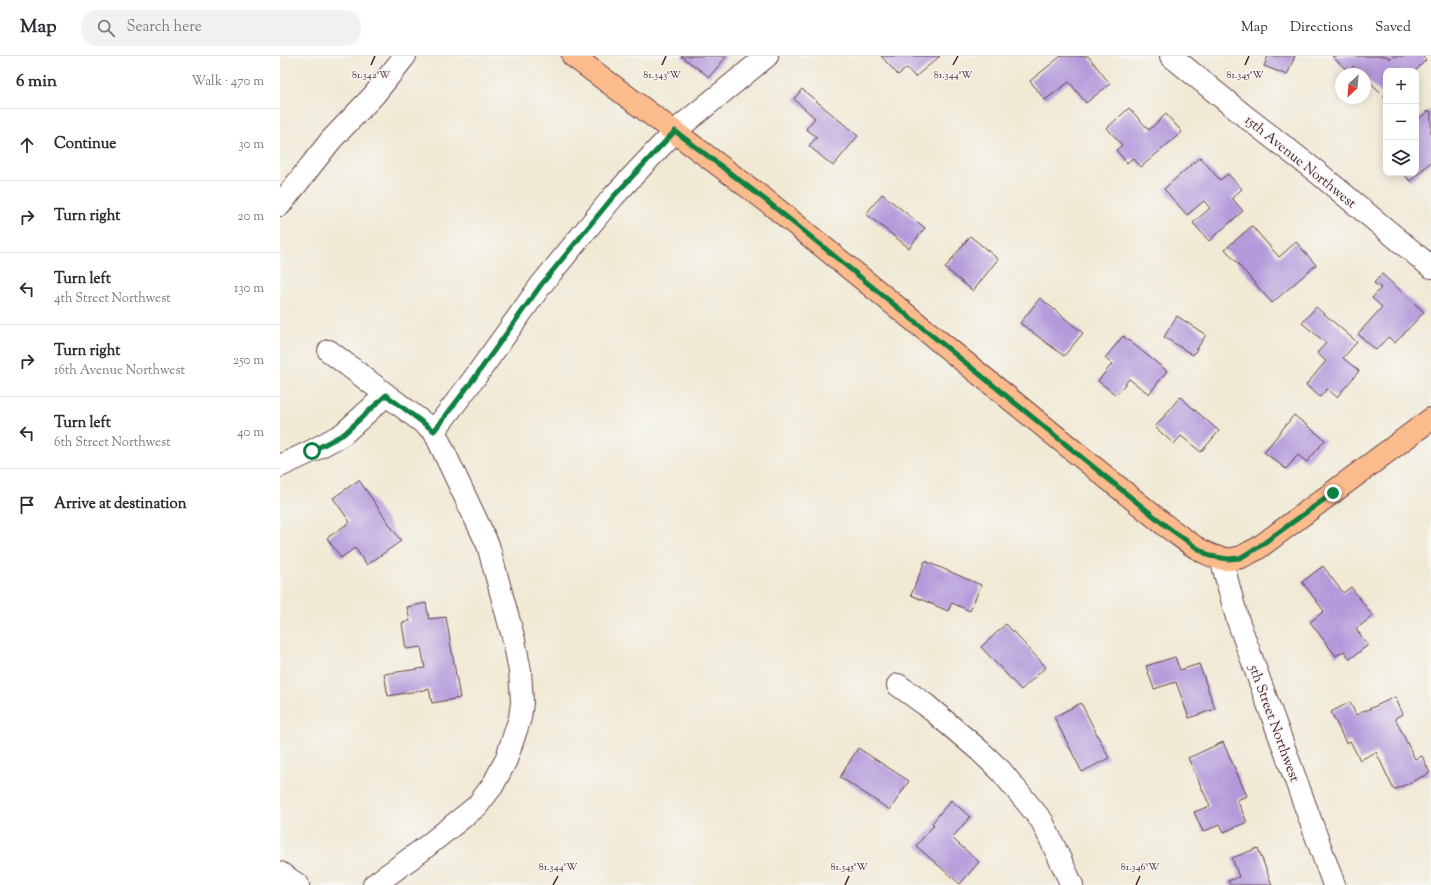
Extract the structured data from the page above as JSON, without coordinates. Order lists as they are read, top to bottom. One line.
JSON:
{"streets":{"street":["15th Avenue Northwest","5th Street Northwest"]},"north":"bottom left","page":{"header":"Map","search":"Search here","nav":["Map","Directions","Saved"],"heading":["6 min","Walk · 470 m"],"map_buttons":["+","−"],"list":[["Continue","30 m"],["Turn right","20 m"],["Turn left","4th Street Northwest","130 m"],["Turn right","16th Avenue Northwest","250 m"],["Turn left","6th Street Northwest","40 m"],"Arrive at destination"]},"coordinates":["81.342°W","81.343°W","81.344°W","81.345°W","81.346°W"]}
